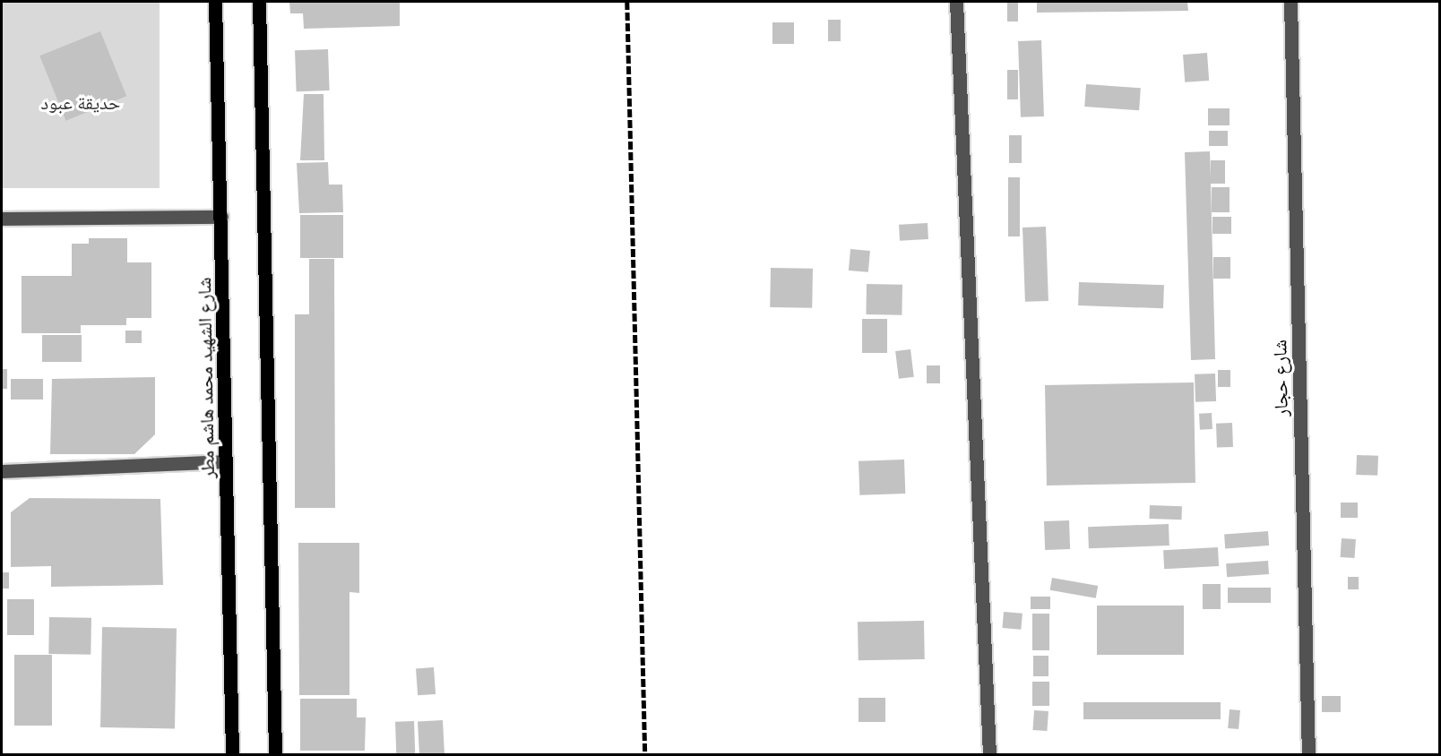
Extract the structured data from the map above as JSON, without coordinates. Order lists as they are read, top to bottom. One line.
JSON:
{"streets":{"main road":["شارع الشهيد محمد هاشم مطر"],"street":["شارع حجار"]},"parks":["حديقة عبود"]}
